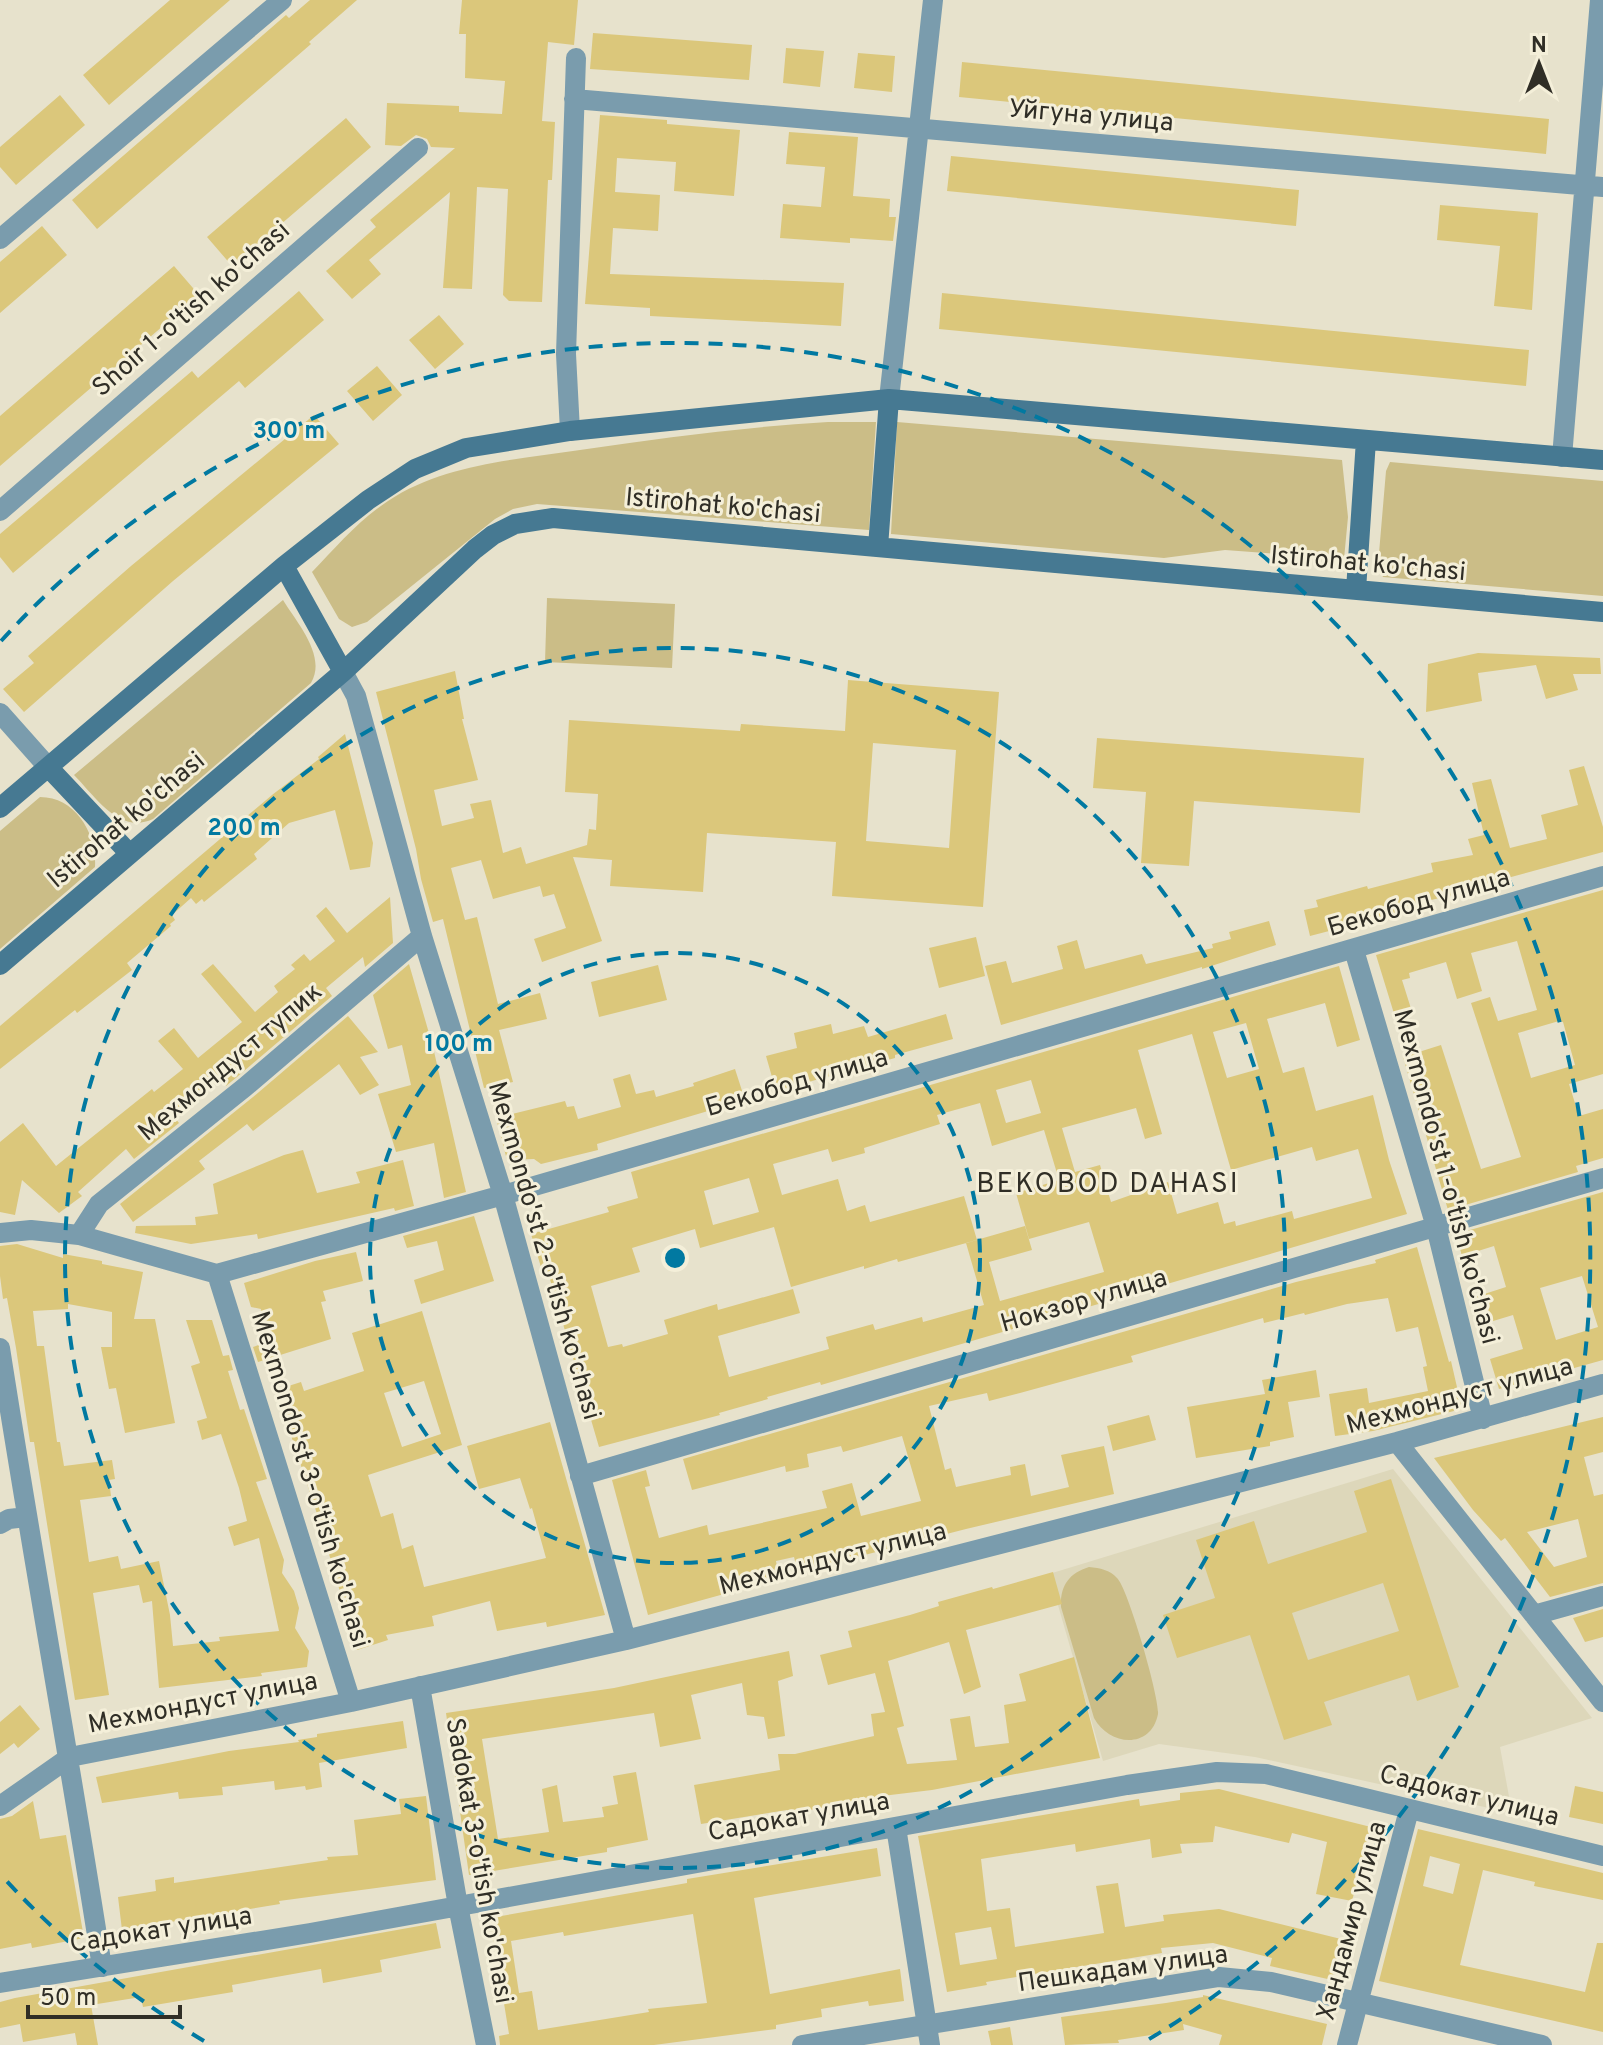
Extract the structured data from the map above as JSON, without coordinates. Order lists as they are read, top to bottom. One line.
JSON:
{"streets":{"main road":["Istirohat ko'chasi","Mexmondo'st 2-o'tish ko'chasi"],"street":["Уйгуна улица","Shoir 1-o'tish ko'chasi","Бекобод улица","Мехмондуст тупик","Mexmondo'st 1-o'tish ko'chasi","Нокзор улица","Мехмондуст улица","Mexmondo'st 3-o'tish ko'chasi","Садокат улица","Sadokat 3-o'tish ko'chasi","Хандамир улица","Пешкадам улица"]},"crossings":[["Istirohat ko'chasi","Mexmondo'st 2-o'tish ko'chasi"],["Бекобод улица","Mexmondo'st 1-o'tish ko'chasi"],["Бекобод улица","Mexmondo'st 2-o'tish ko'chasi"],["Бекобод улица","Mexmondo'st 3-o'tish ko'chasi"],["Мехмондуст тупик","Mexmondo'st 2-o'tish ko'chasi"],["Mexmondo'st 1-o'tish ko'chasi","Нокзор улица"],["Mexmondo'st 1-o'tish ko'chasi","Мехмондуст улица"],["Mexmondo'st 2-o'tish ko'chasi","Нокзор улица"],["Mexmondo'st 2-o'tish ko'chasi","Мехмондуст улица"],["Мехмондуст улица","Mexmondo'st 3-o'tish ko'chasi"],["Мехмондуст улица","Садокат улица"],["Мехмондуст улица","Sadokat 3-o'tish ko'chasi"],["Садокат улица","Sadokat 3-o'tish ko'chasi"],["Садокат улица","Хандамир улица"],["Хандамир улица","Пешкадам улица"]],"districts":["BEKOBOD DAHASI"],"scale_bar":"50 m","north":"top","rings":["300 m","200 m","100 m"]}
